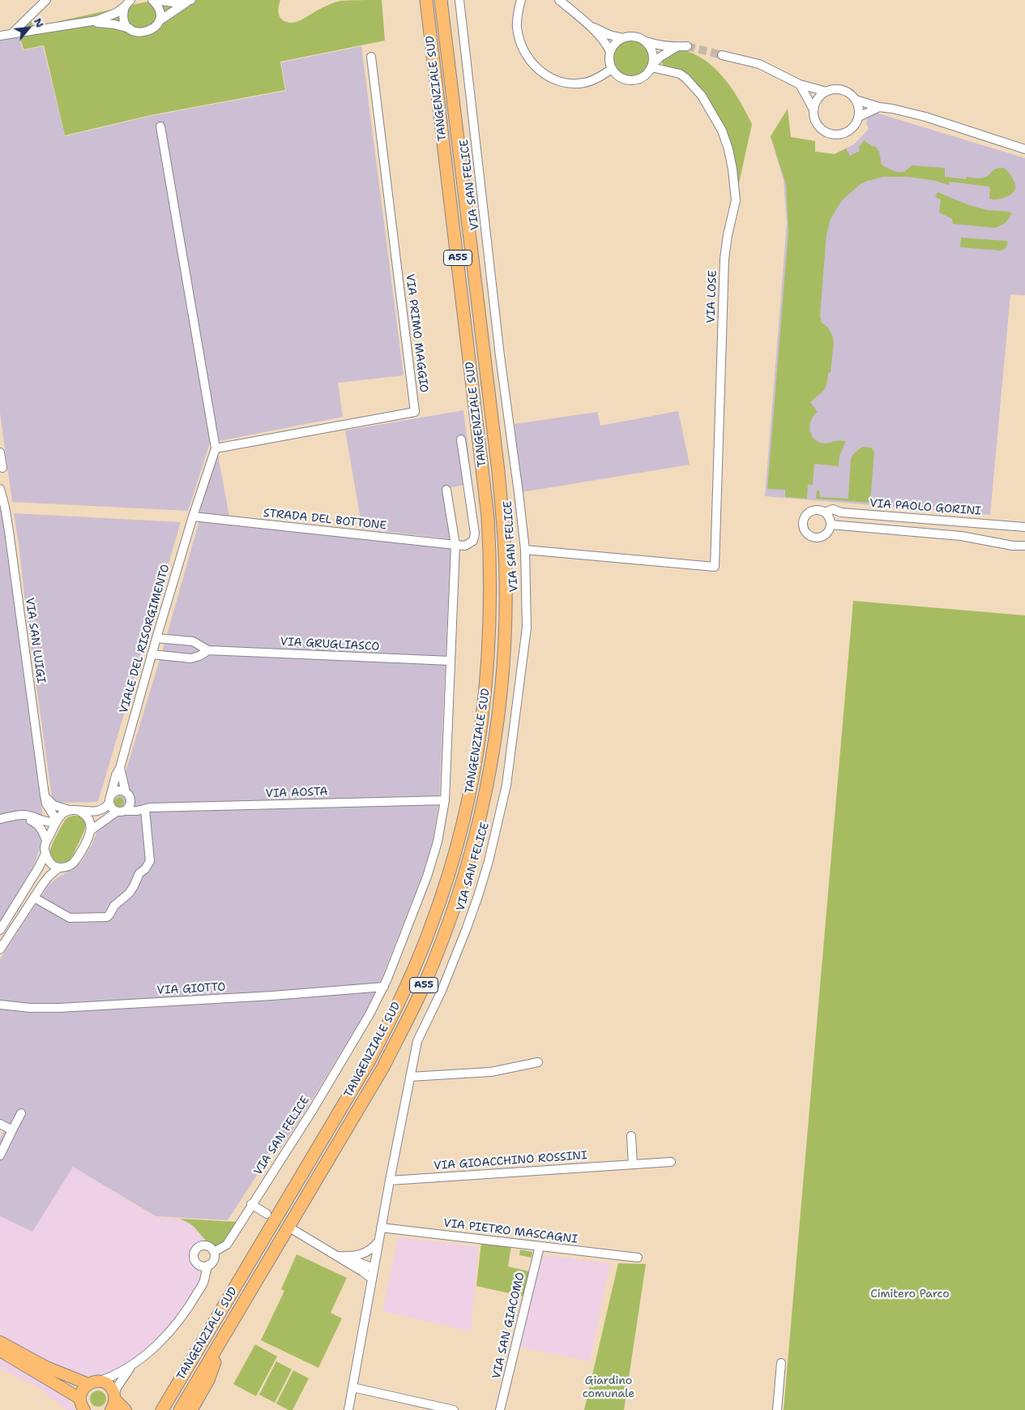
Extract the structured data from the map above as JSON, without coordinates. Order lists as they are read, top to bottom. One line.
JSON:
{"streets":{"highway":["TANGENZIALE SUD","A55"],"street":["VIA SAN FELICE","VIA LOSE","VIA PRIMO MAGGIO","VIA PAOLO GORINI","STRADA DEL BOTTONE","VIALE DEL RISORGIMENTO","VIA SAN LUIGI","VIA GRUGLIASCO","VIA AOSTA","VIA GIOTTO","VIA GIOACCHINO ROSSINI","VIA PIETRO MASCAGNI","VIA SAN GIACOMO"]},"crossings":[["VIA SAN FELICE","VIA LOSE"],["VIA SAN FELICE","STRADA DEL BOTTONE"],["VIA SAN FELICE","VIA GRUGLIASCO"],["VIA SAN FELICE","VIA AOSTA"],["VIA SAN FELICE","VIA GIOTTO"],["VIA SAN FELICE","VIA GIOACCHINO ROSSINI"],["VIA SAN FELICE","VIA PIETRO MASCAGNI"],["STRADA DEL BOTTONE","VIALE DEL RISORGIMENTO"],["VIALE DEL RISORGIMENTO","VIA GRUGLIASCO"],["VIALE DEL RISORGIMENTO","VIA AOSTA"],["VIA PIETRO MASCAGNI","VIA SAN GIACOMO"]],"parks":["Cimitero Parco","Giardino comunale"],"north":"top right"}
